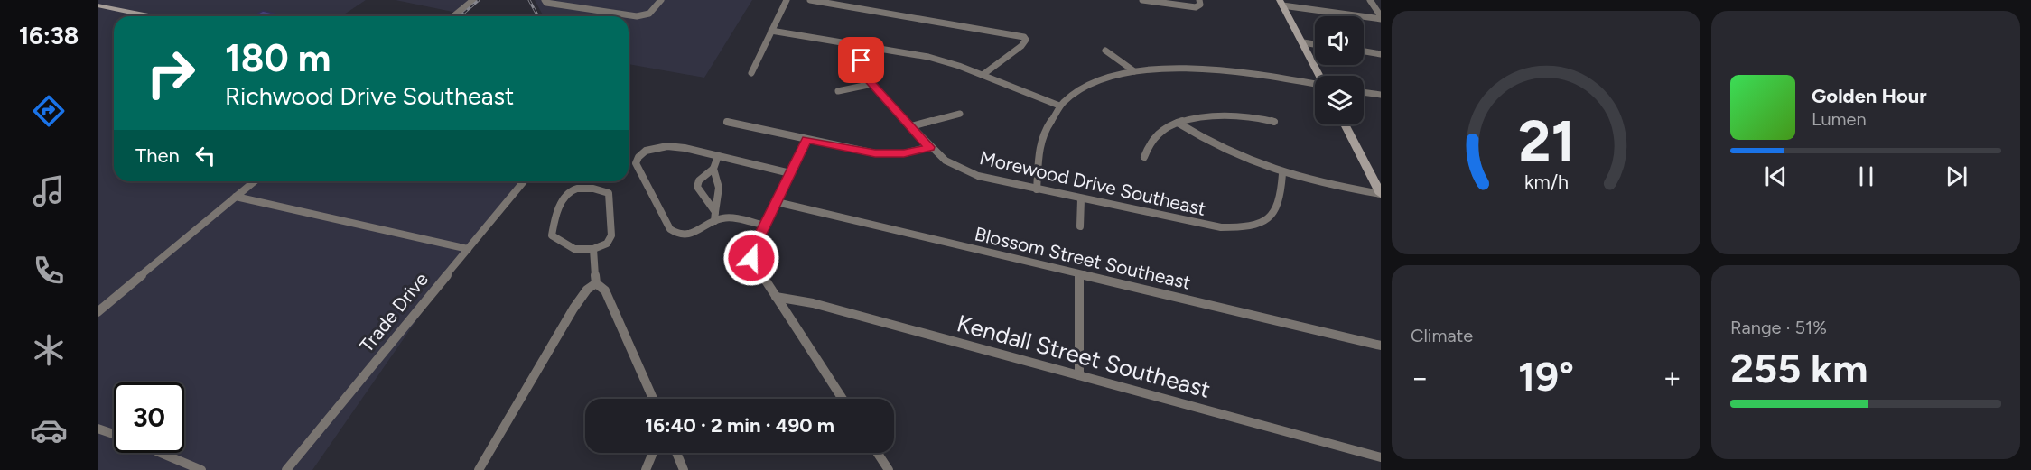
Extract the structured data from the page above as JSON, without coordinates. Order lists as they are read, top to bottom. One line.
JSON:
{"streets":{"street":["Morewood Drive Southeast","Blossom Street Southeast","Trade Drive","Kendall Street Southeast"]},"page":{"tabs":"16:38","turn":["180 m","Richwood Drive Southeast"],"song":["Golden Hour","Lumen"],"then":"Then","tile":["Climate",["Range · 51%","255 km"]],"heat":["−","19°","+"],"limit":"30","trip":"16:40 · 2 min · 490 m","gauge":["21","km/h"]}}
